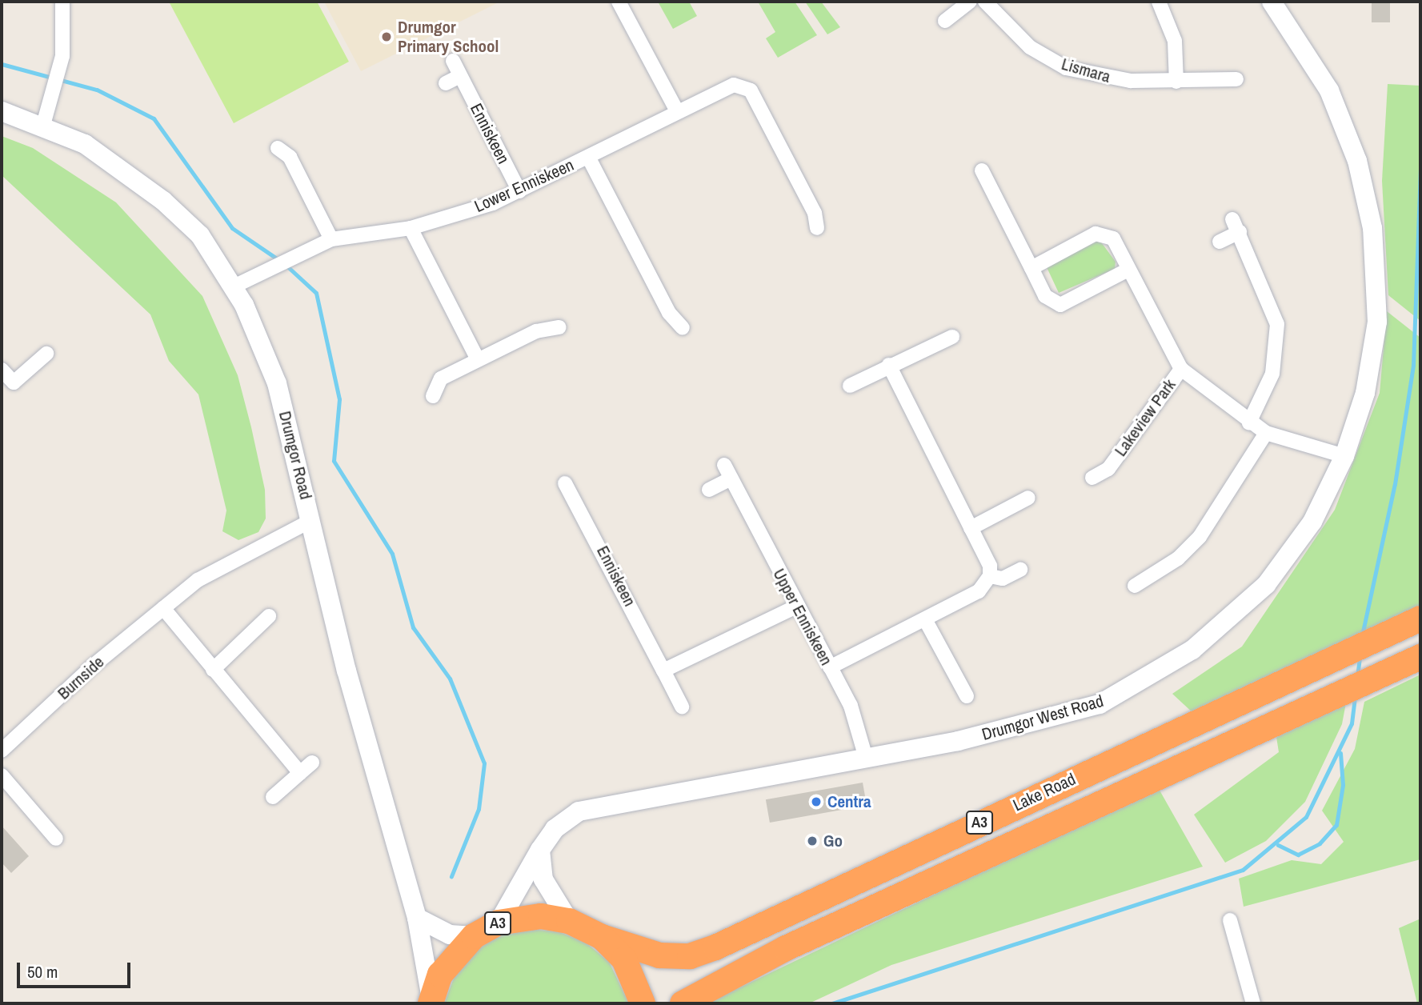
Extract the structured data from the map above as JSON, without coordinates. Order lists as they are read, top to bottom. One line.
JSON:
{"streets":{"highway":["Lake Road","A3"],"street":["Lismara","Enniskeen","Lower Enniskeen","Lakeview Park","Drumgor Road","Upper Enniskeen","Burnside","Drumgor West Road"]},"crossings":[["Enniskeen","Lower Enniskeen"],["Lower Enniskeen","Drumgor Road"],["Lakeview Park","Drumgor West Road"],["Drumgor Road","Burnside"],["Drumgor Road","A3"],["Upper Enniskeen","Drumgor West Road"],["Drumgor West Road","A3"],["Lake Road","A3"]],"places":["Drumgor Primary School","Centra","Go"],"scale_bar":"50 m"}
